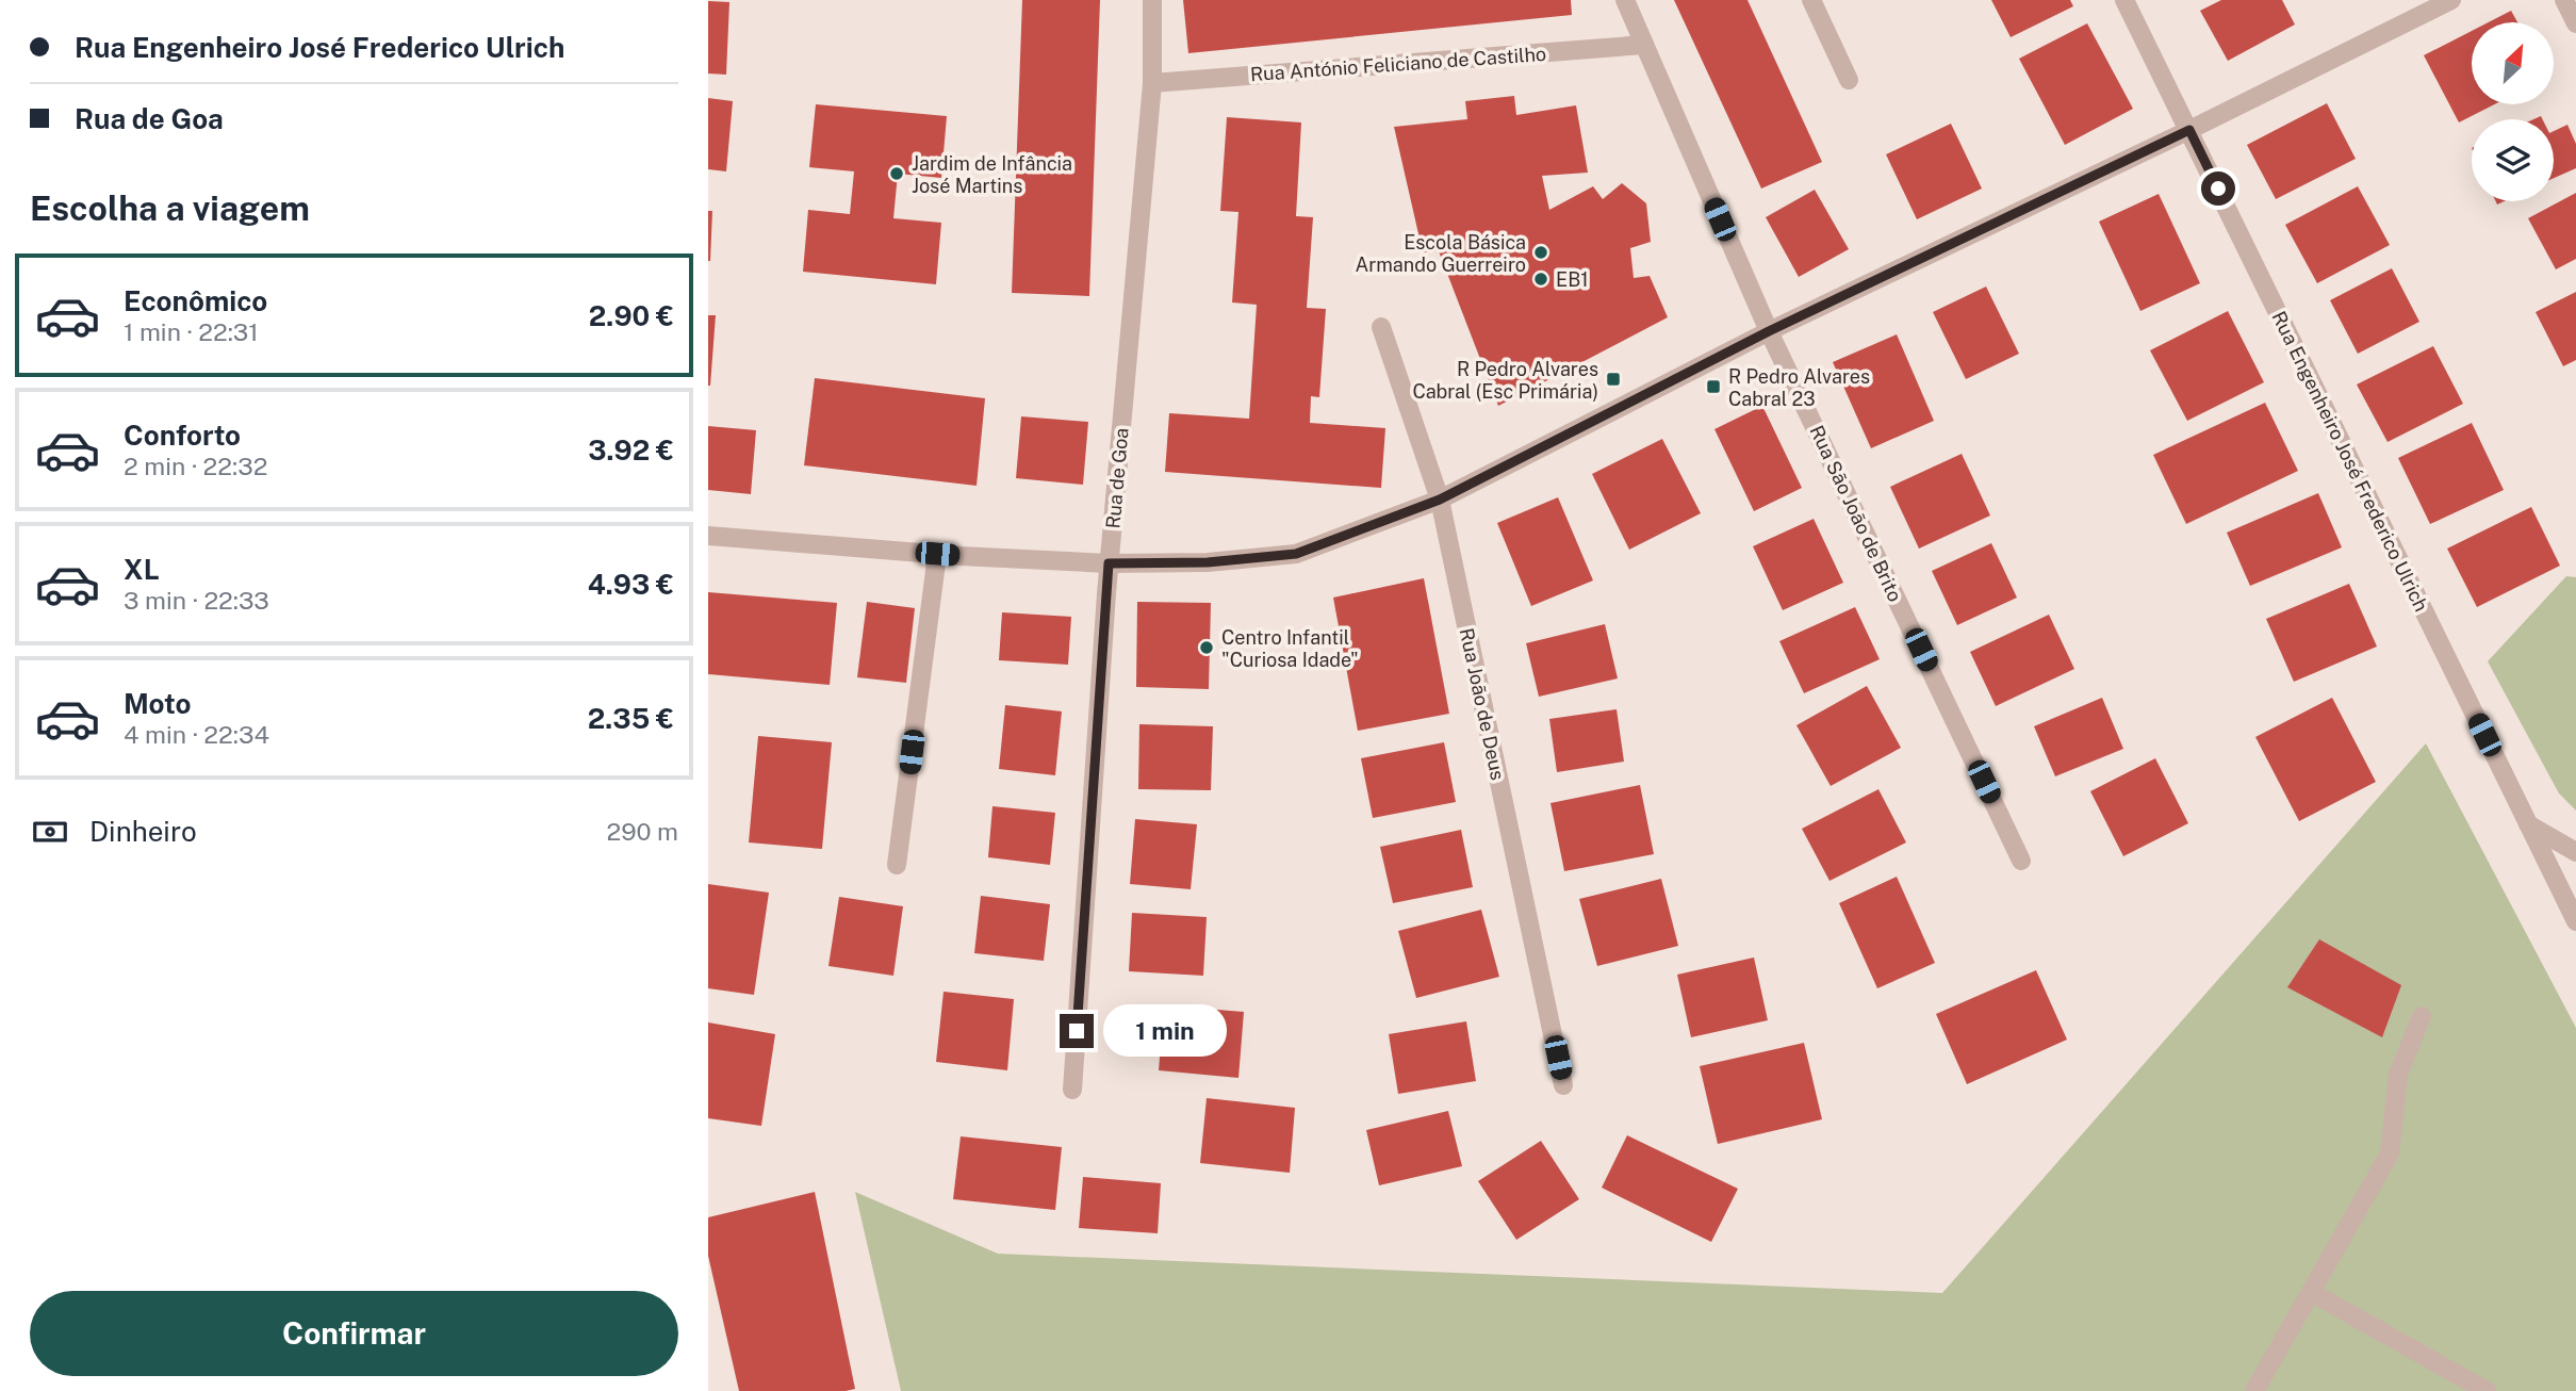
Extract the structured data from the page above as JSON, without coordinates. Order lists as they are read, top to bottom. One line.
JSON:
{"streets":{"street":["Rua António Feliciano de Castilho","Rua Engenheiro José Frederico Ulrich","Rua de Goa","Rua São João de Brito","Rua João de Deus"]},"crossings":[["Rua António Feliciano de Castilho","Rua de Goa"],["Rua António Feliciano de Castilho","Rua São João de Brito"]],"places":{"other":["Jardim de Infância José Martins","Escola Básica Armando Guerreiro","EB1","Centro Infantil \"Curiosa Idade\""],"transit":["R Pedro Alvares Cabral (Esc Primária)","R Pedro Alvares Cabral 23"]},"north":"top right","page":{"banner":["Rua Engenheiro José Frederico Ulrich","Rua de Goa"],"heading":"Escolha a viagem","list":[{"name":"Econômico","note":"1 min · 22:31","value":"2.90 €"},{"name":"Conforto","note":"2 min · 22:32","value":"3.92 €"},{"name":"XL","note":"3 min · 22:33","value":"4.93 €"},{"name":"Moto","note":"4 min · 22:34","value":"2.35 €"}],"pay":["Dinheiro","290 m"],"bubble":"1 min","buttons":"Confirmar"}}
